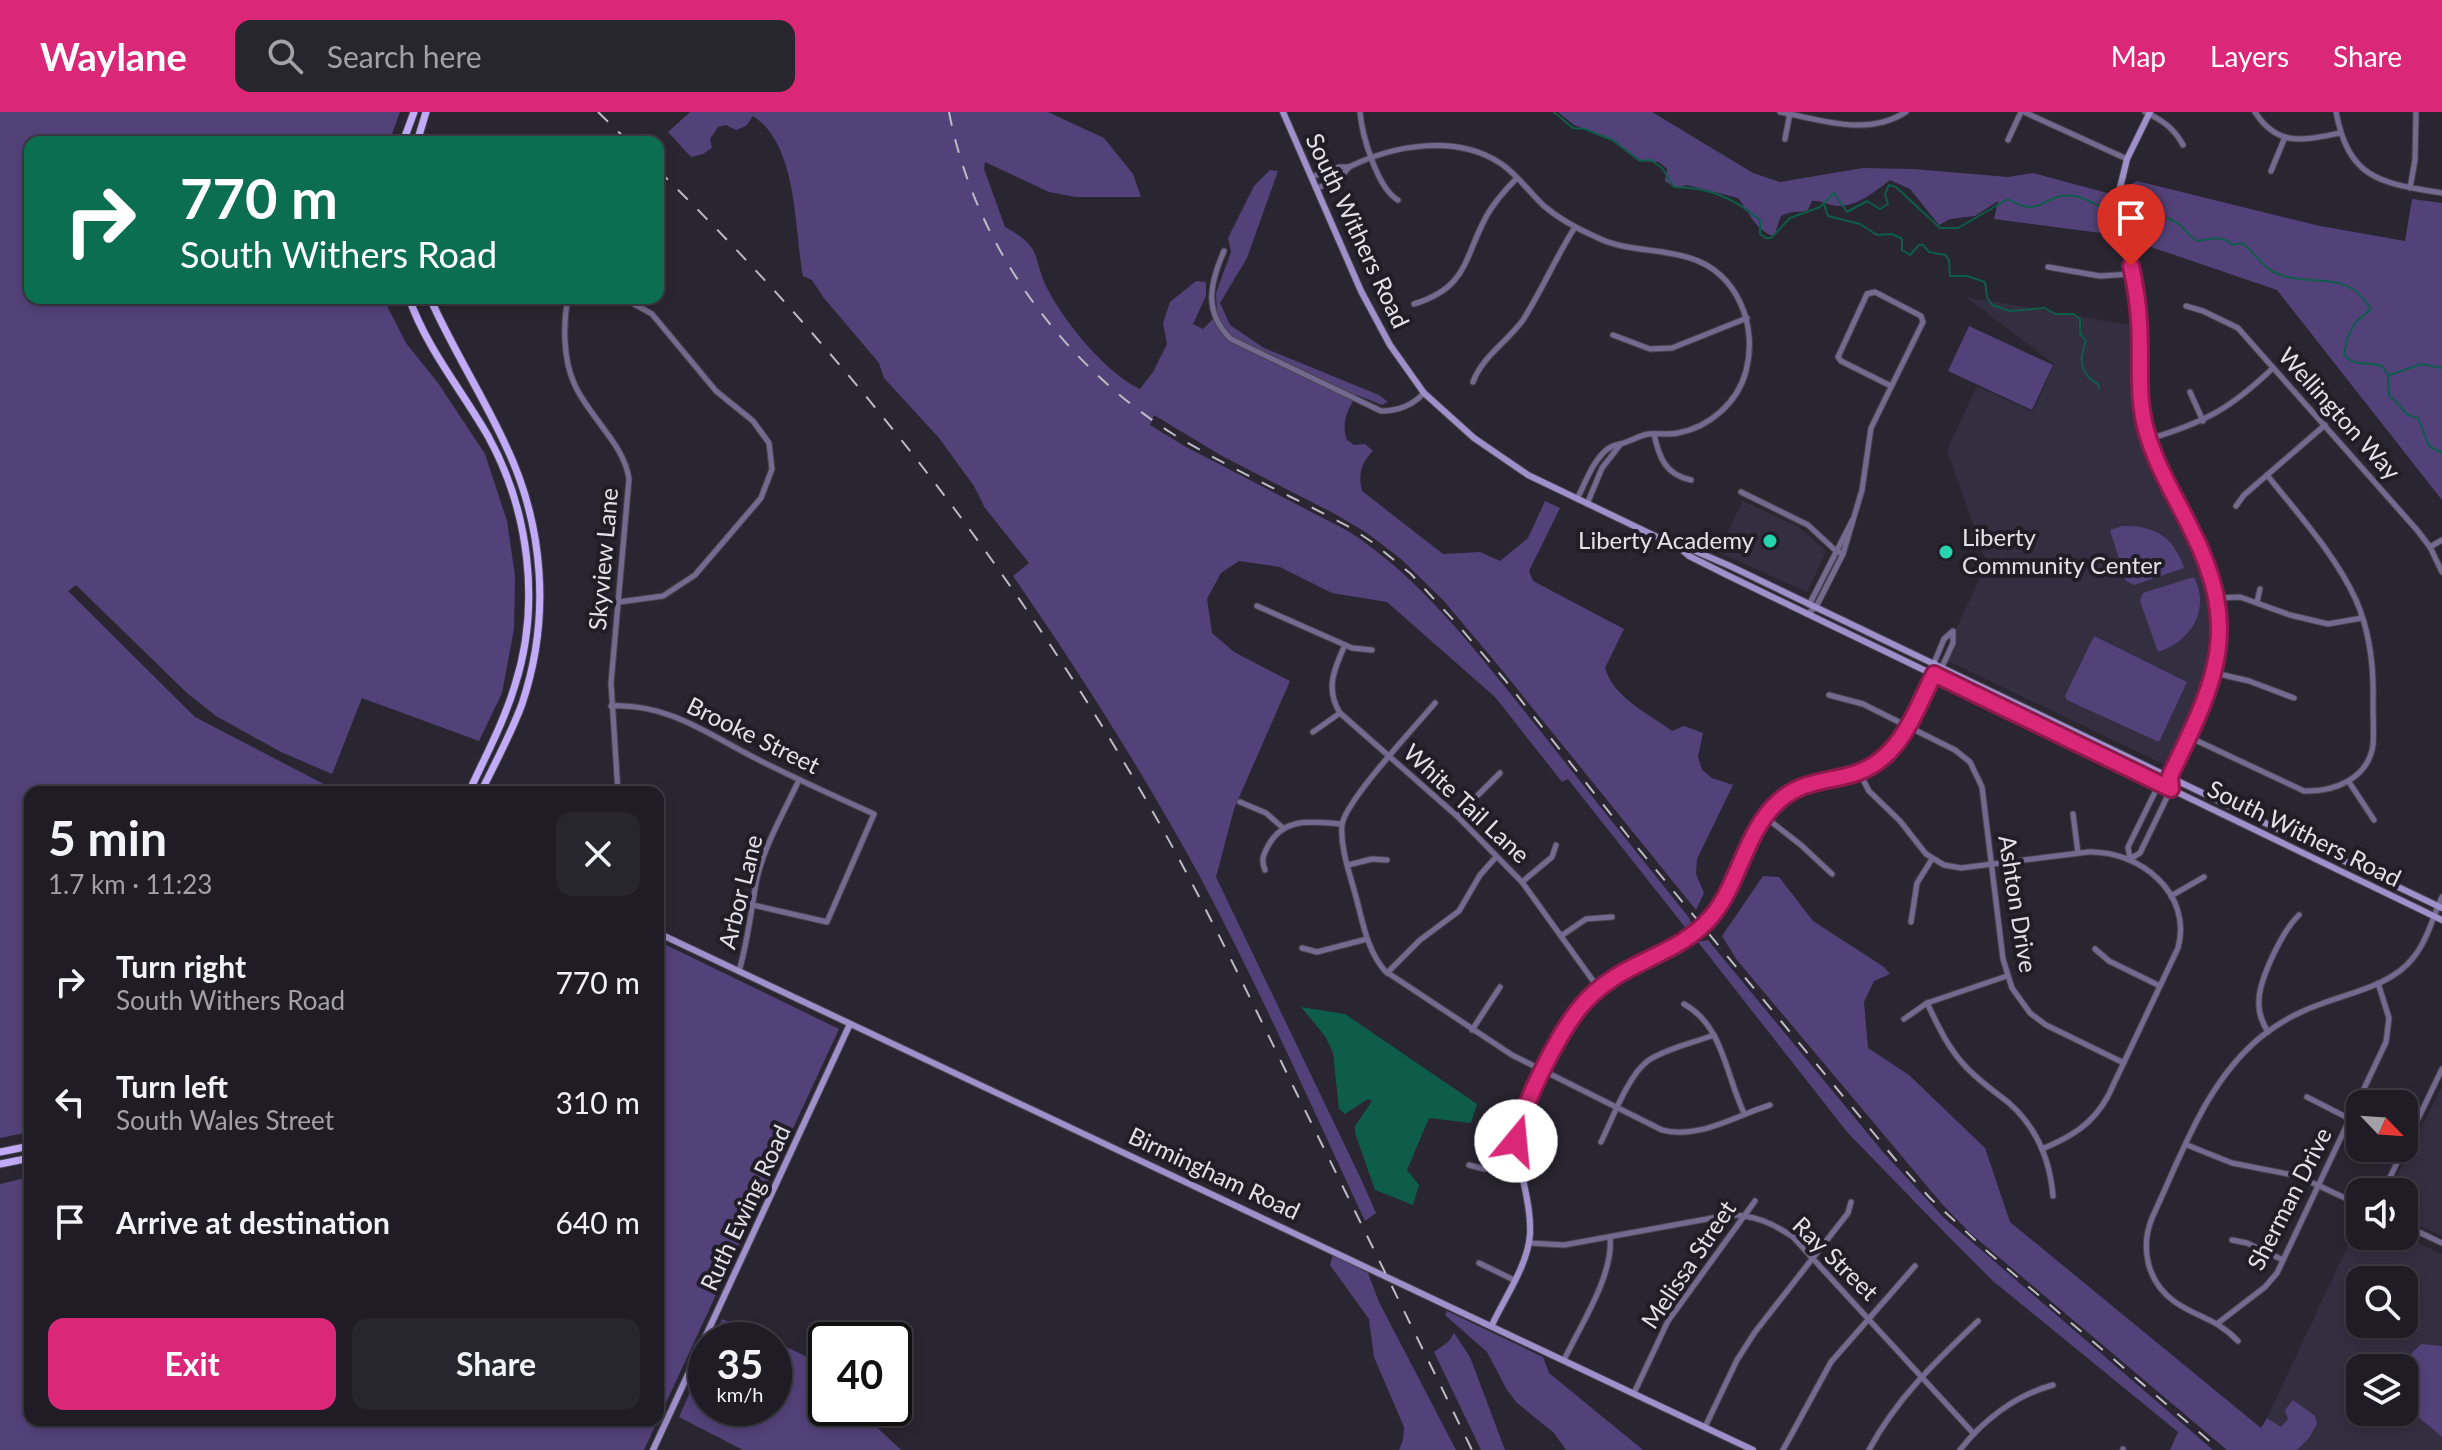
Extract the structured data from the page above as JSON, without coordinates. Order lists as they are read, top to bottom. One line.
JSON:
{"streets":{"street":["South Withers Road","Wellington Way","Skyview Lane","Brooke Street","White Tail Lane","Arbor Lane","Ashton Drive","Birmingham Road","Sherman Drive","Ruth Ewing Road","Ray Street","Melissa Street"]},"crossings":[["Skyview Lane","Brooke Street"],["Brooke Street","Arbor Lane"],["Arbor Lane","Birmingham Road"],["Birmingham Road","Ruth Ewing Road"],["Birmingham Road","Melissa Street"],["Ray Street","Melissa Street"]],"places":["Liberty Academy","Liberty Community Center"],"north":"bottom right","page":{"header":"Waylane","search":"Search here","nav":["Map","Layers","Share"],"turn":["770 m","South Withers Road"],"heading":["5 min","1.7 km · 11:23"],"list":[{"name":"Turn right","note":"South Withers Road","value":"770 m"},{"name":"Turn left","note":"South Wales Street","value":"310 m"},{"name":"Arrive at destination","value":"640 m"}],"buttons":["Exit","Share"],"speed":"35 km/h","limit":"40"}}
